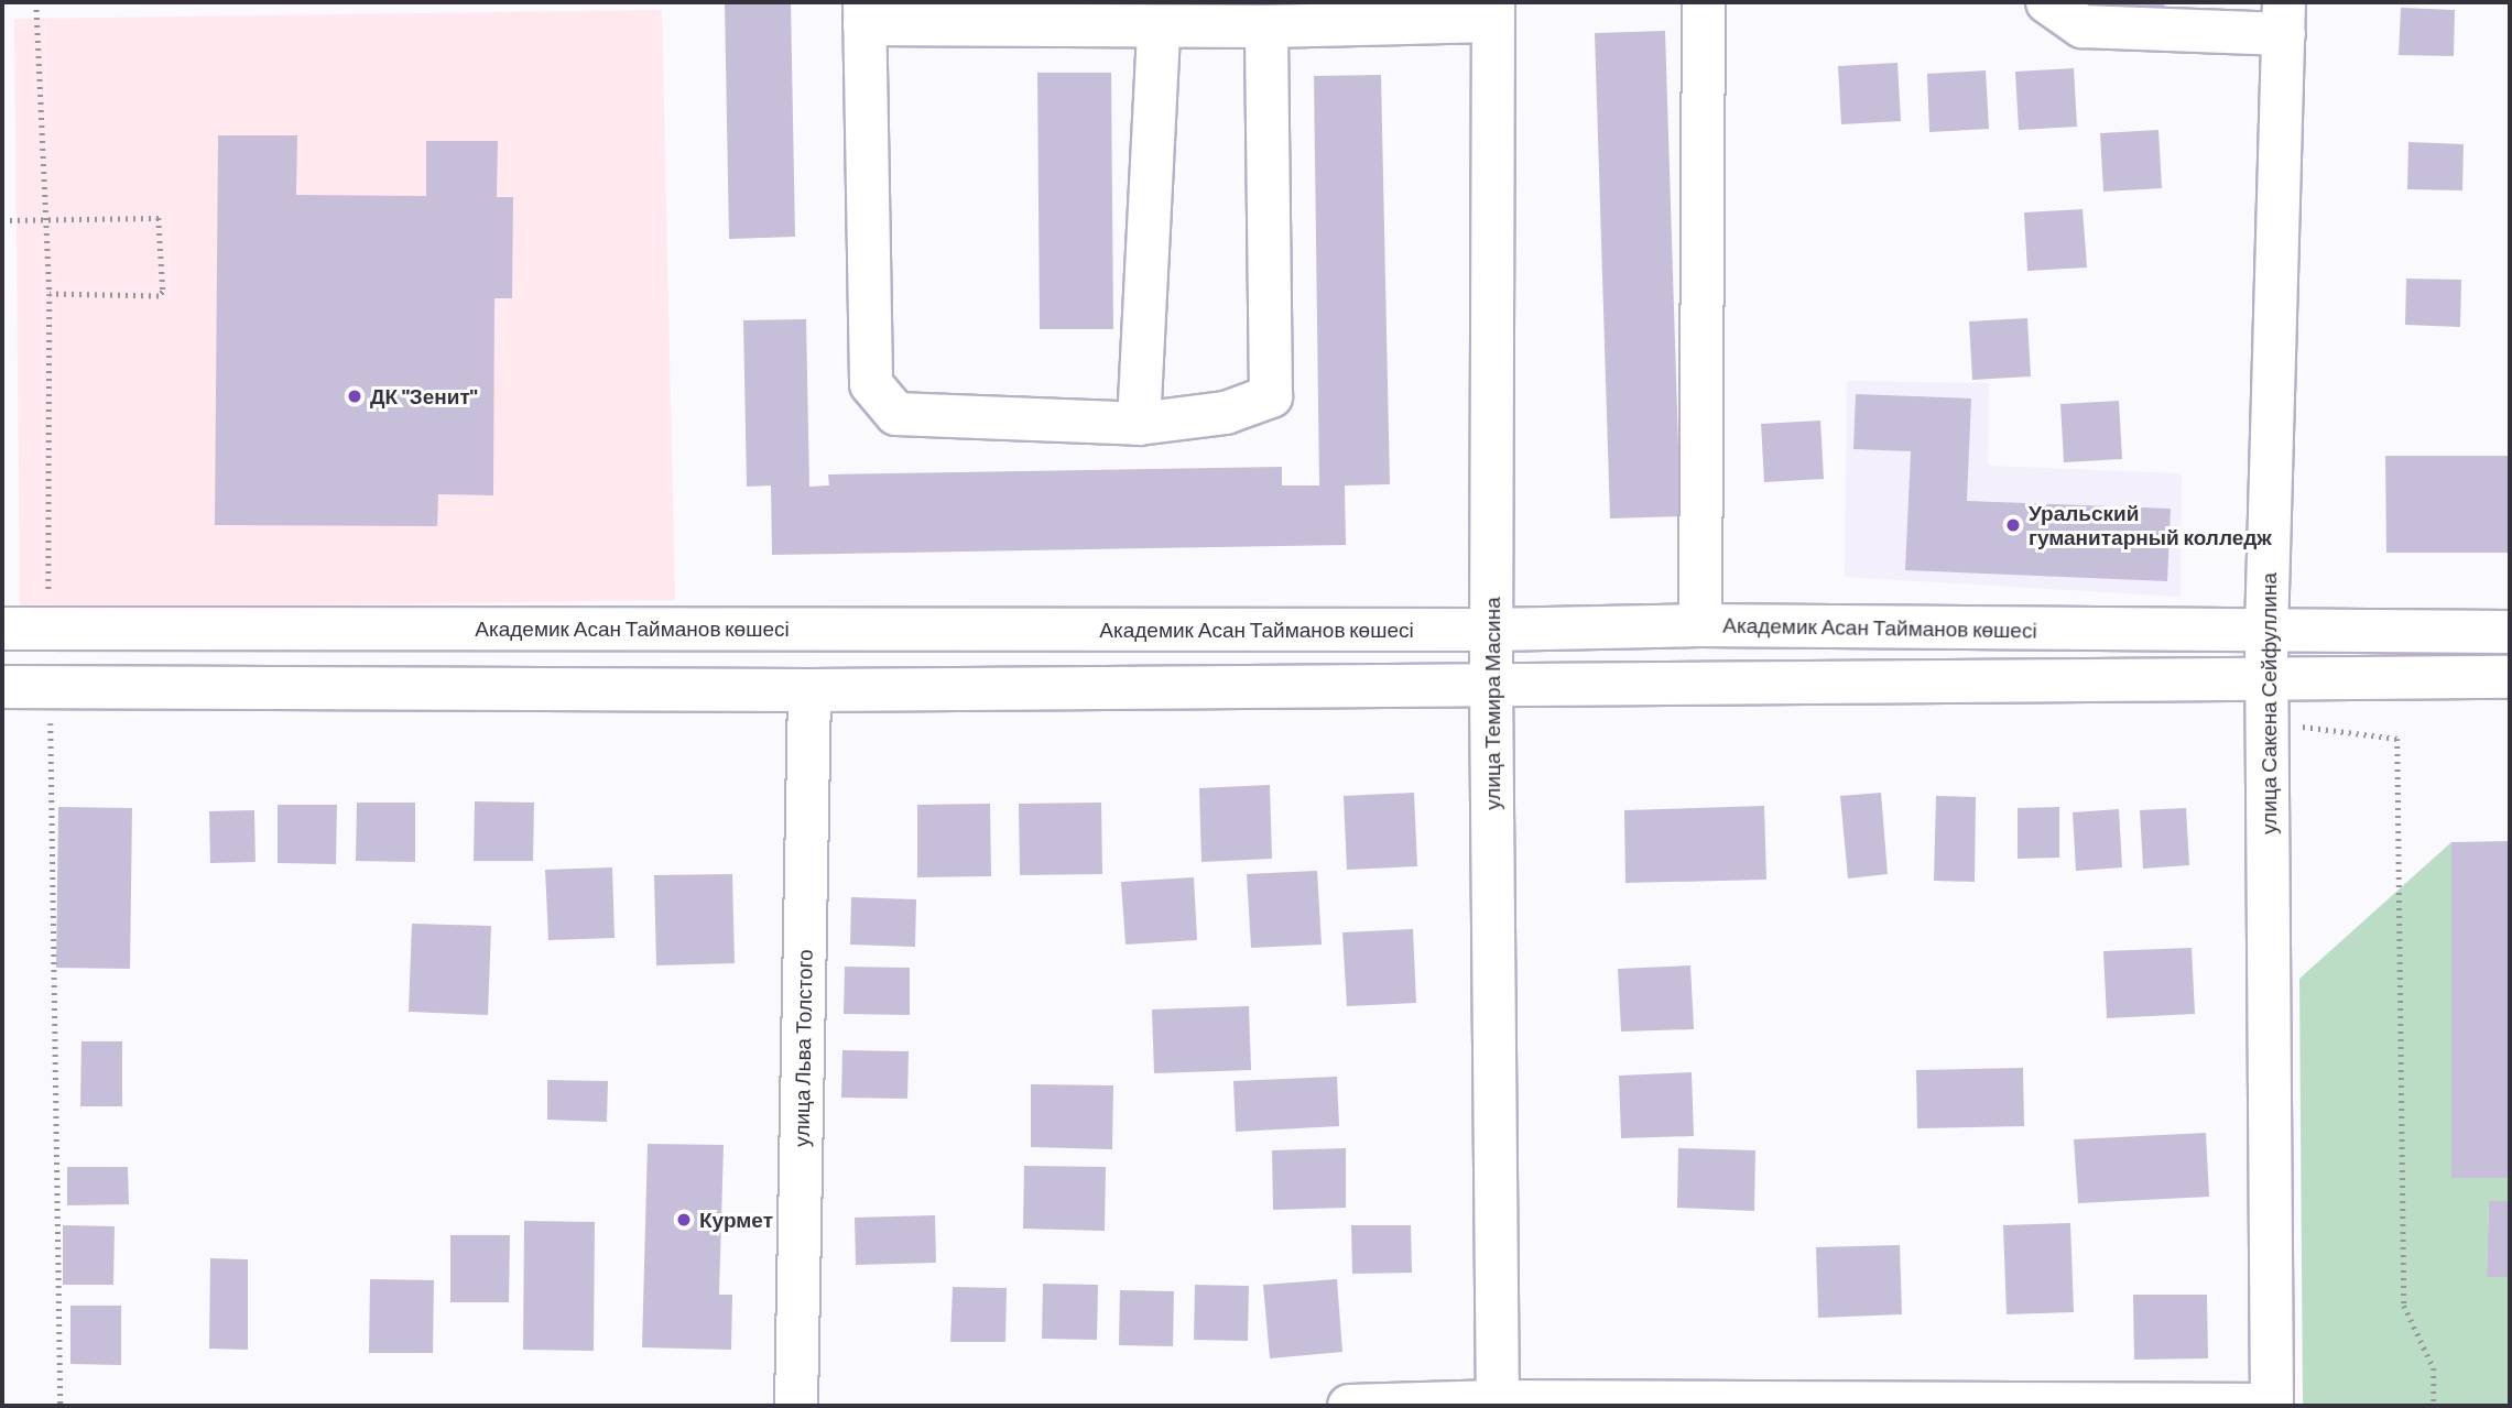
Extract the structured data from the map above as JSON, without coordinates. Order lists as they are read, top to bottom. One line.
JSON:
{"streets":{"street":["Академик Асан Тайманов көшесі","улица Темира Масина","улица Сакена Сейфуллина","улица Льва Толстого"]},"crossings":[["Академик Асан Тайманов көшесі","улица Темира Масина"],["Академик Асан Тайманов көшесі","улица Сакена Сейфуллина"]],"places":["ДК \"Зенит\"","Уральский гуманитарный колледж","Курмет"]}
